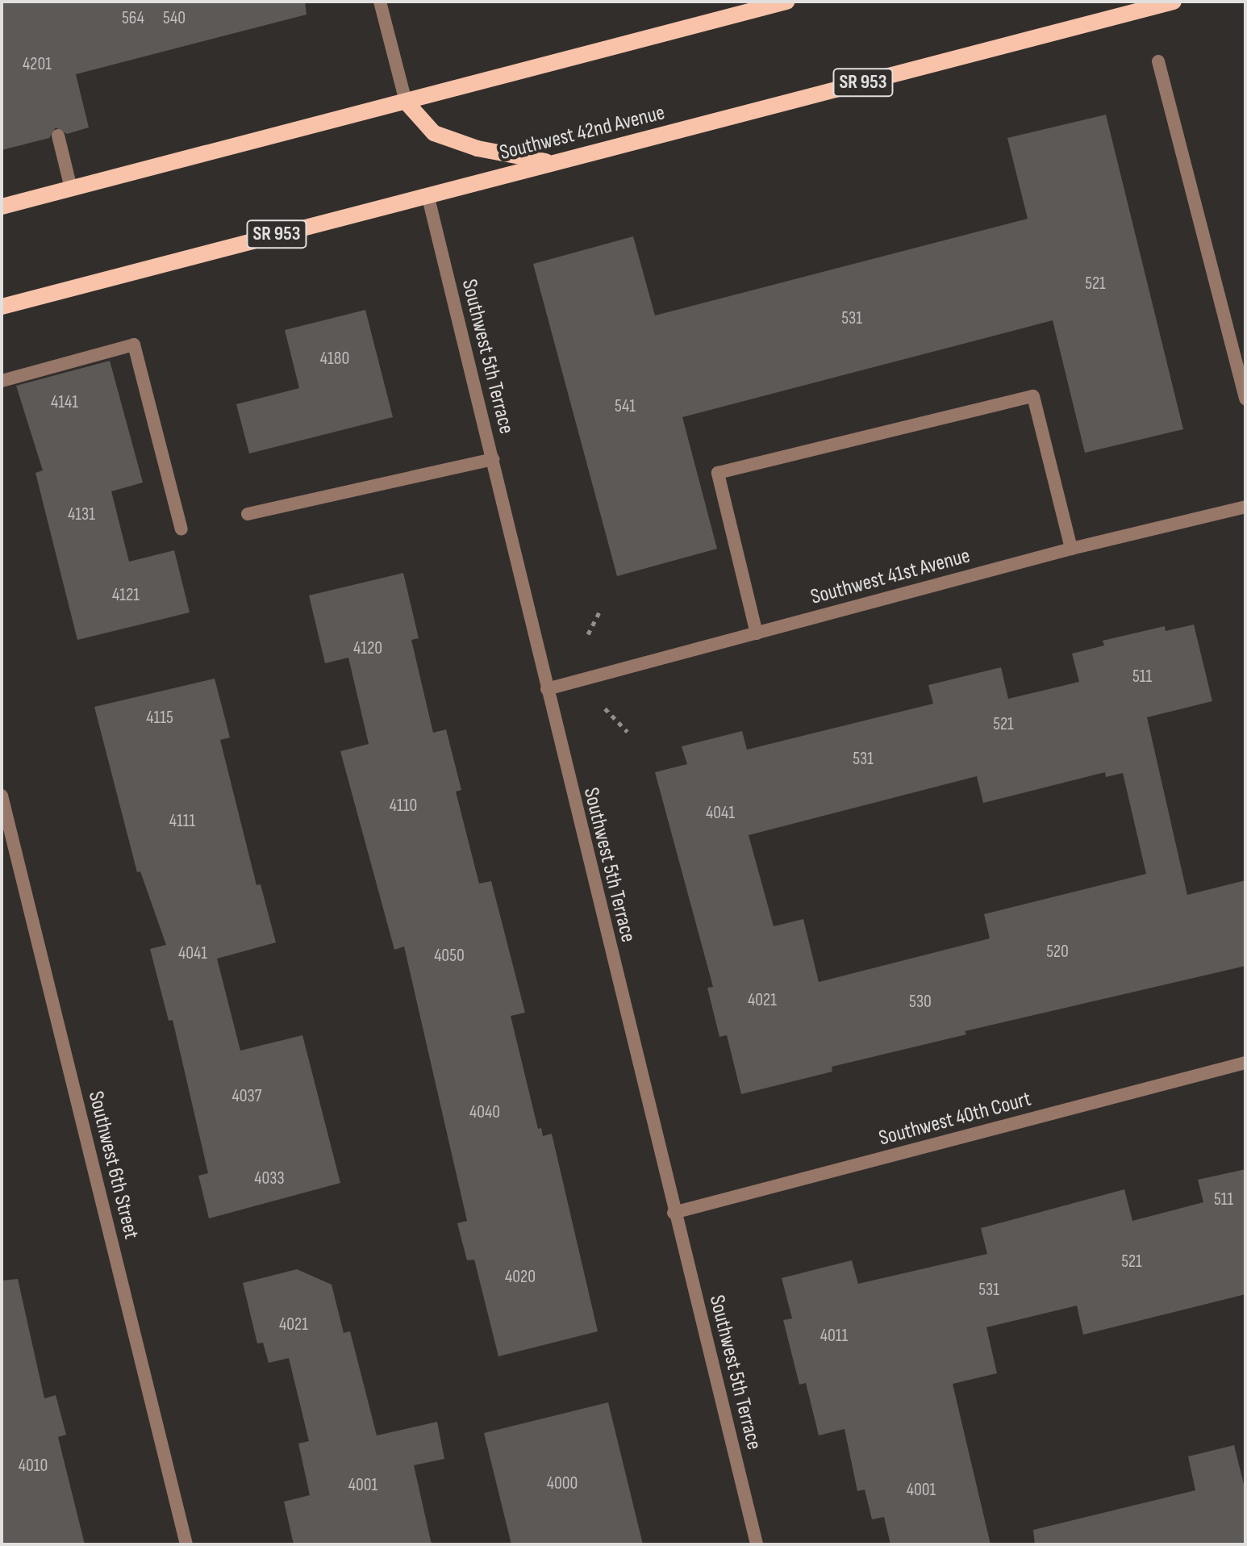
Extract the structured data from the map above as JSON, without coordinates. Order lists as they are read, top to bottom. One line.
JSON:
{"streets":{"main road":["SR 953","Southwest 42nd Avenue"],"street":["Southwest 5th Terrace","Southwest 41st Avenue","Southwest 40th Court","Southwest 6th Street"]},"crossings":[["Southwest 42nd Avenue","Southwest 5th Terrace"],["Southwest 5th Terrace","Southwest 41st Avenue"],["Southwest 5th Terrace","Southwest 40th Court"]],"house_numbers":["564","540","4201","521","531","4180","4141","541","4131","4121","4120","511","4115","521","531","4110","4041","4111","520","4041","4050","4021","530","4037","4040","4033","511","521","4020","531","4021","4011","4010","4000","4001","4001"]}
